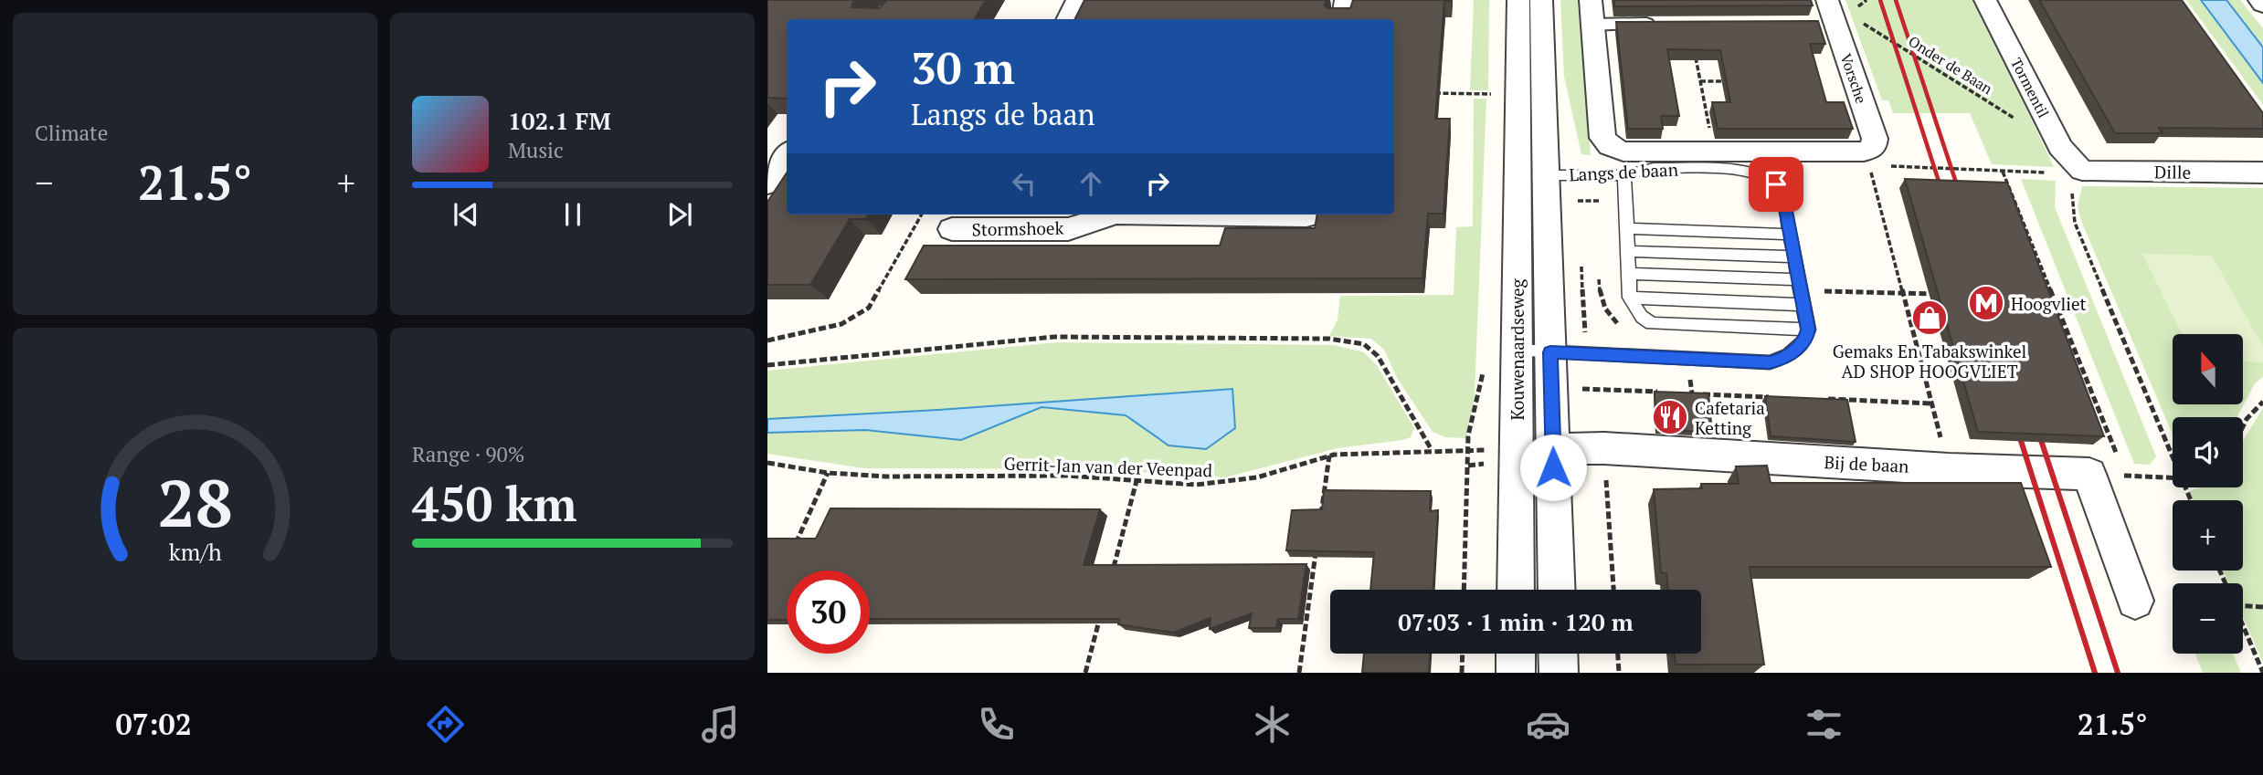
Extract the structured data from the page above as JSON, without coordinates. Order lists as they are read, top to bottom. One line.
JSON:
{"streets":{"street":["Vorsche","Tormentil","Langs de baan","Dille","Stormshoek","Kouwenaardseweg","Bij de baan"],"path":["Onder de Baan","Gerrit-Jan van der Veenpad"]},"crossings":[["Onder de Baan","Tormentil"],["Vorsche","Langs de baan"],["Tormentil","Dille"],["Langs de baan","Kouwenaardseweg"],["Kouwenaardseweg","Bij de baan"]],"places":{"metro station":["Hoogvliet"],"shop":["Gemaks En Tabakswinkel AD SHOP HOOGVLIET"],"restaurant":["Cafetaria Ketting"]},"north":"top","page":{"tile":["Climate",["Range · 90%","450 km"]],"turn":["30 m","Langs de baan"],"song":["102.1 FM","Music"],"heat":["−","21.5°","+"],"map_buttons":["+","−"],"limit":"30","trip":"07:03 · 1 min · 120 m","tabs":["07:02","21.5°"],"gauge":["28","km/h"]}}
